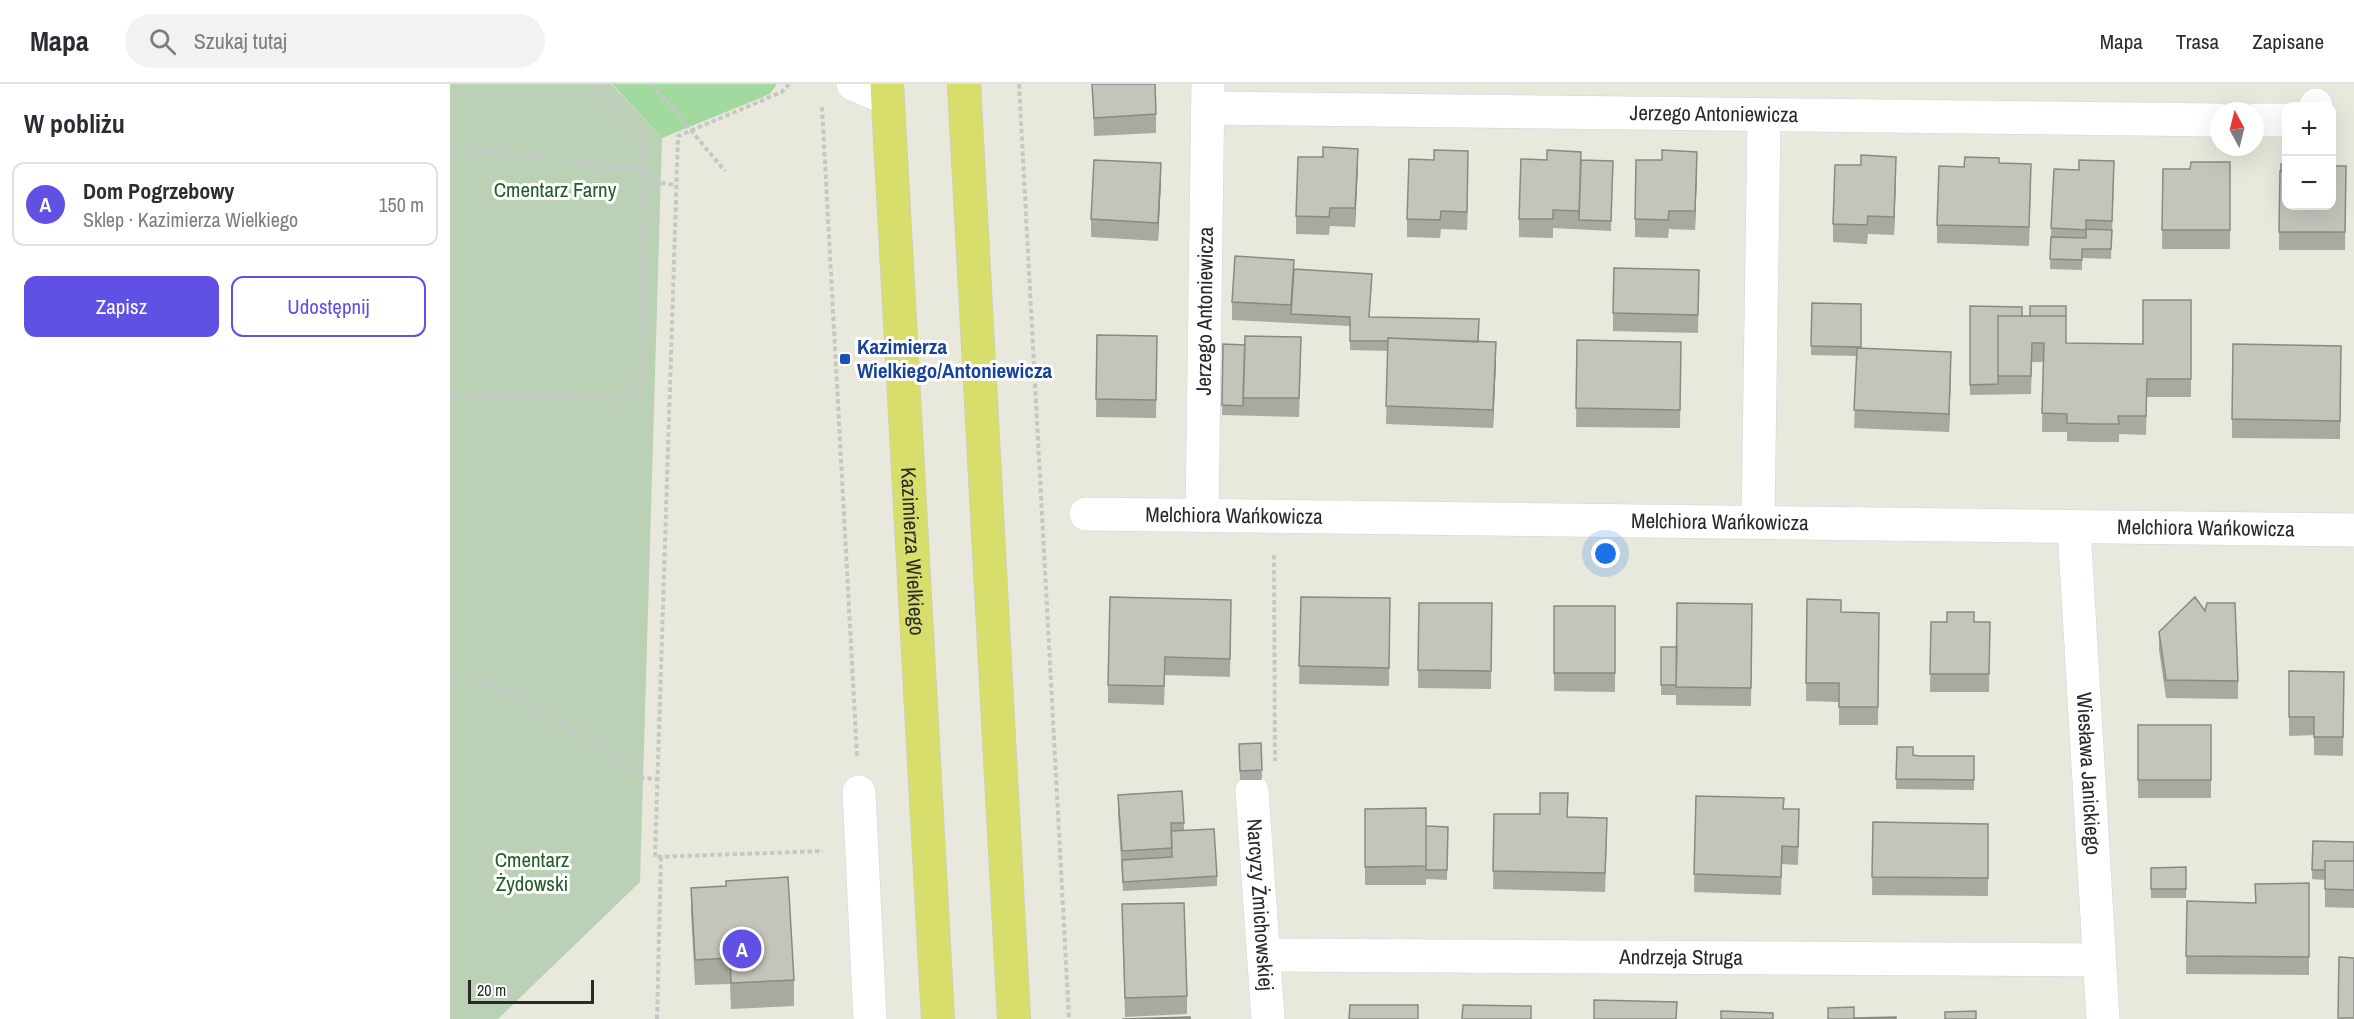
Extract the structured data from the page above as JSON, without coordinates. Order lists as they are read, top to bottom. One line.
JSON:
{"streets":{"main road":["Kazimierza Wielkiego"],"street":["Jerzego Antoniewicza","Melchiora Wańkowicza","Wiesława Janickiego","Narcyzy Żmichowskiej","Andrzeja Struga"]},"crossings":[["Jerzego Antoniewicza","Melchiora Wańkowicza"],["Melchiora Wańkowicza","Wiesława Janickiego"],["Wiesława Janickiego","Andrzeja Struga"],["Narcyzy Żmichowskiej","Andrzeja Struga"]],"parks":["Cmentarz Farny","Cmentarz Żydowski"],"places":{"transit":["Kazimierza Wielkiego/Antoniewicza"]},"scale_bar":"20 m","north":"top","page":{"header":"Mapa","search":"Szukaj tutaj","nav":["Mapa","Trasa","Zapisane"],"heading":"W pobliżu","map_buttons":["+","−"],"list":[{"mark":"A","name":"Dom Pogrzebowy","note":"Sklep · Kazimierza Wielkiego","value":"150 m"}],"buttons":["Zapisz","Udostępnij"],"pins":"A","scale":"20 m"}}
